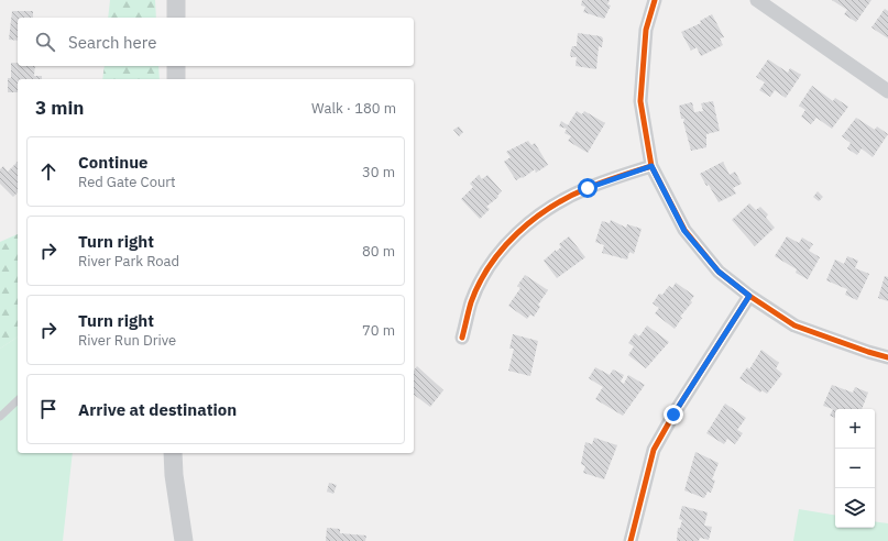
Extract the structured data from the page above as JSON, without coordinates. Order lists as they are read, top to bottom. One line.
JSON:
{"page":{"search":"Search here","heading":["3 min","Walk · 180 m"],"list":[["Continue","Red Gate Court","30 m"],["Turn right","River Park Road","80 m"],["Turn right","River Run Drive","70 m"],"Arrive at destination"],"map_buttons":["+","−"]}}
